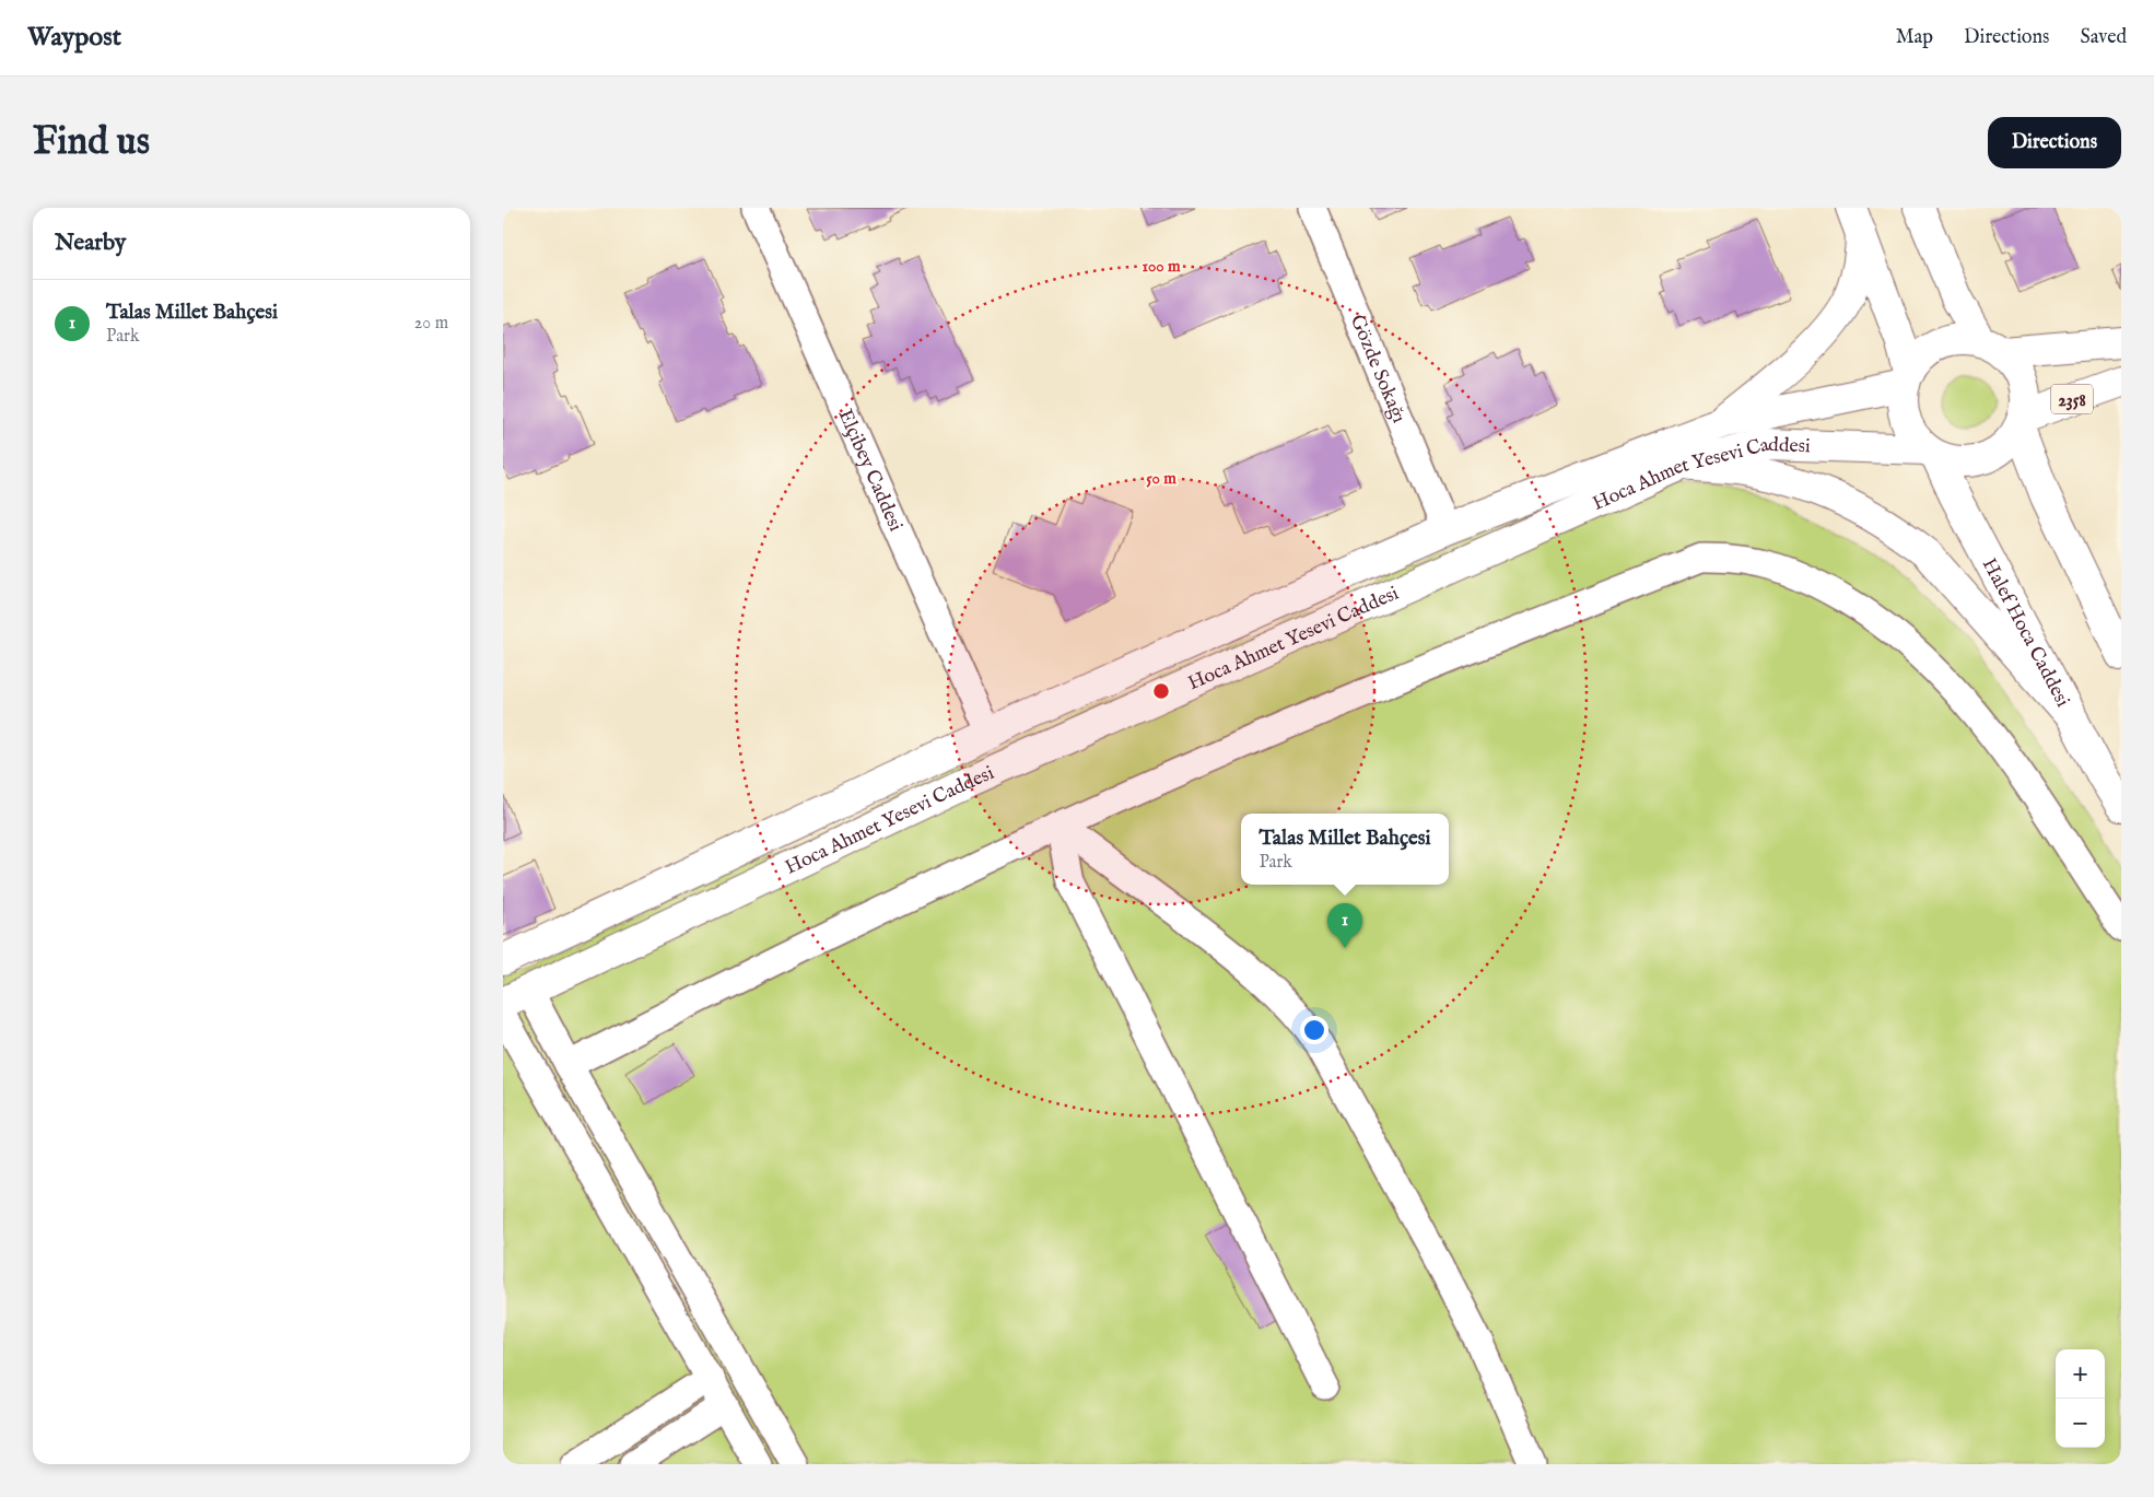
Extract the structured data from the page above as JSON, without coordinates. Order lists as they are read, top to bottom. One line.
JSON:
{"streets":{"main road":["2358","Hoca Ahmet Yesevi Caddesi","Halef Hoca Caddesi"],"street":["Gözde Sokağı","Elçibey Caddesi"]},"crossings":[["Gözde Sokağı","Hoca Ahmet Yesevi Caddesi"],["2358","Hoca Ahmet Yesevi Caddesi"],["2358","Halef Hoca Caddesi"],["Elçibey Caddesi","Hoca Ahmet Yesevi Caddesi"],["Hoca Ahmet Yesevi Caddesi","Halef Hoca Caddesi"]],"page":{"header":"Waypost","nav":["Map","Directions","Saved"],"buttons":"Directions","title":"Find us","heading":"Nearby","list":[{"mark":"1","name":"Talas Millet Bahçesi","note":"Park","value":"20 m"}],"popup":["Talas Millet Bahçesi","Park"],"pins":"1","map_buttons":["+","−"]},"rings":["100 m","50 m"]}
